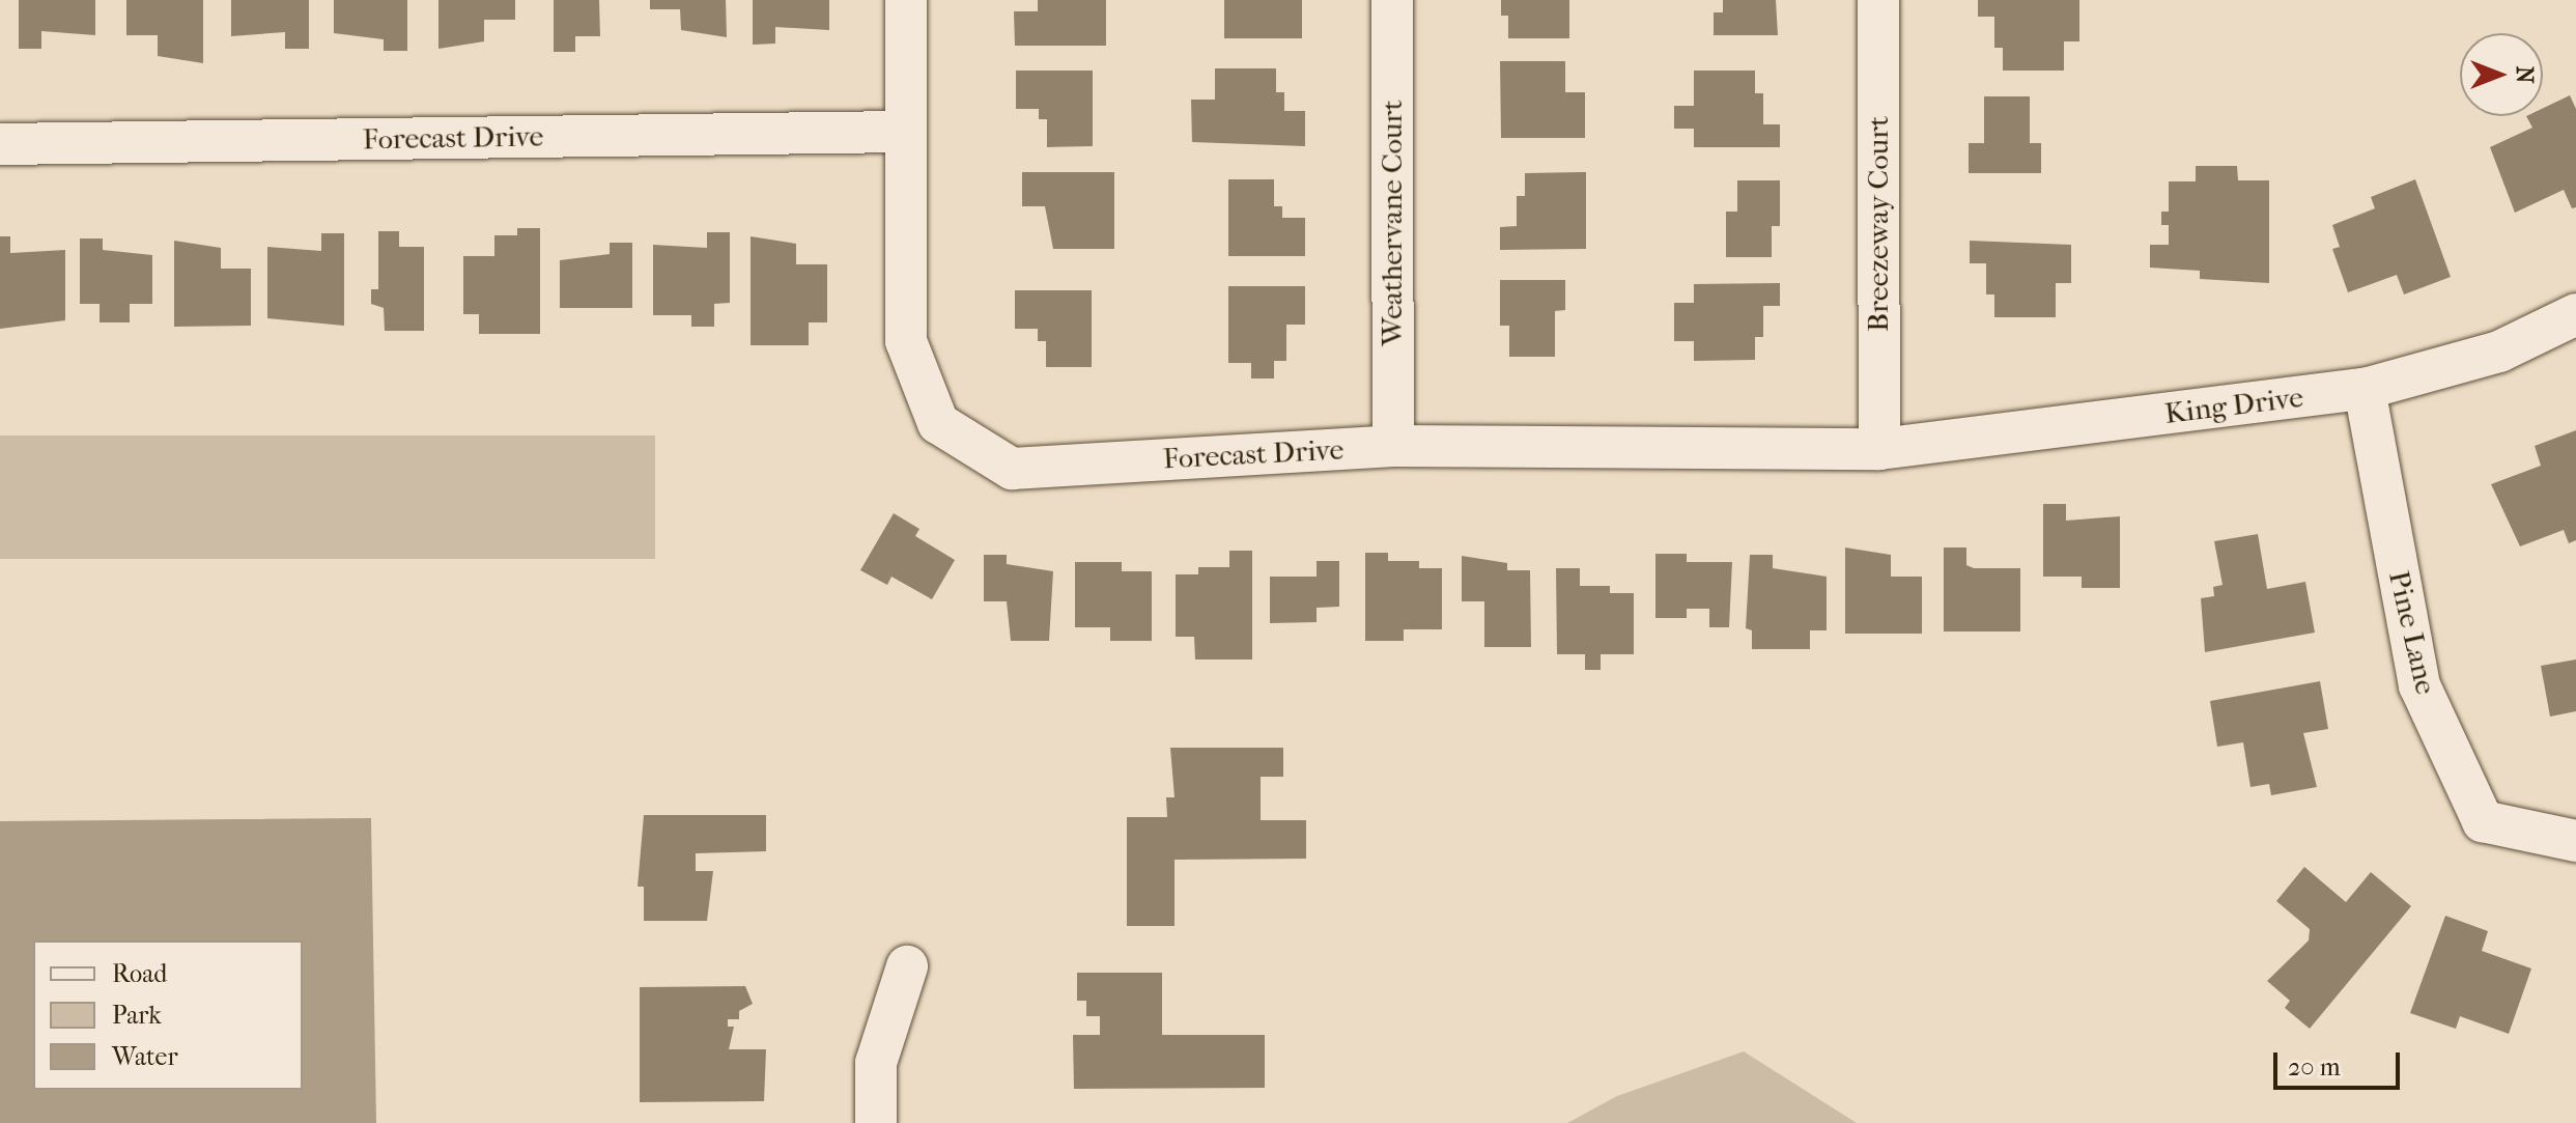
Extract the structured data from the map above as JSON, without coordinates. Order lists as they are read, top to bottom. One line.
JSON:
{"streets":{"street":["Forecast Drive","Weathervane Court","Breezeway Court","King Drive","Pine Lane"]},"crossings":[["Forecast Drive","Weathervane Court"],["Forecast Drive","Breezeway Court"],["Forecast Drive","King Drive"],["Breezeway Court","King Drive"],["King Drive","Pine Lane"]],"legend":["Road","Park","Water"],"scale_bar":"20 m","north":"right"}
